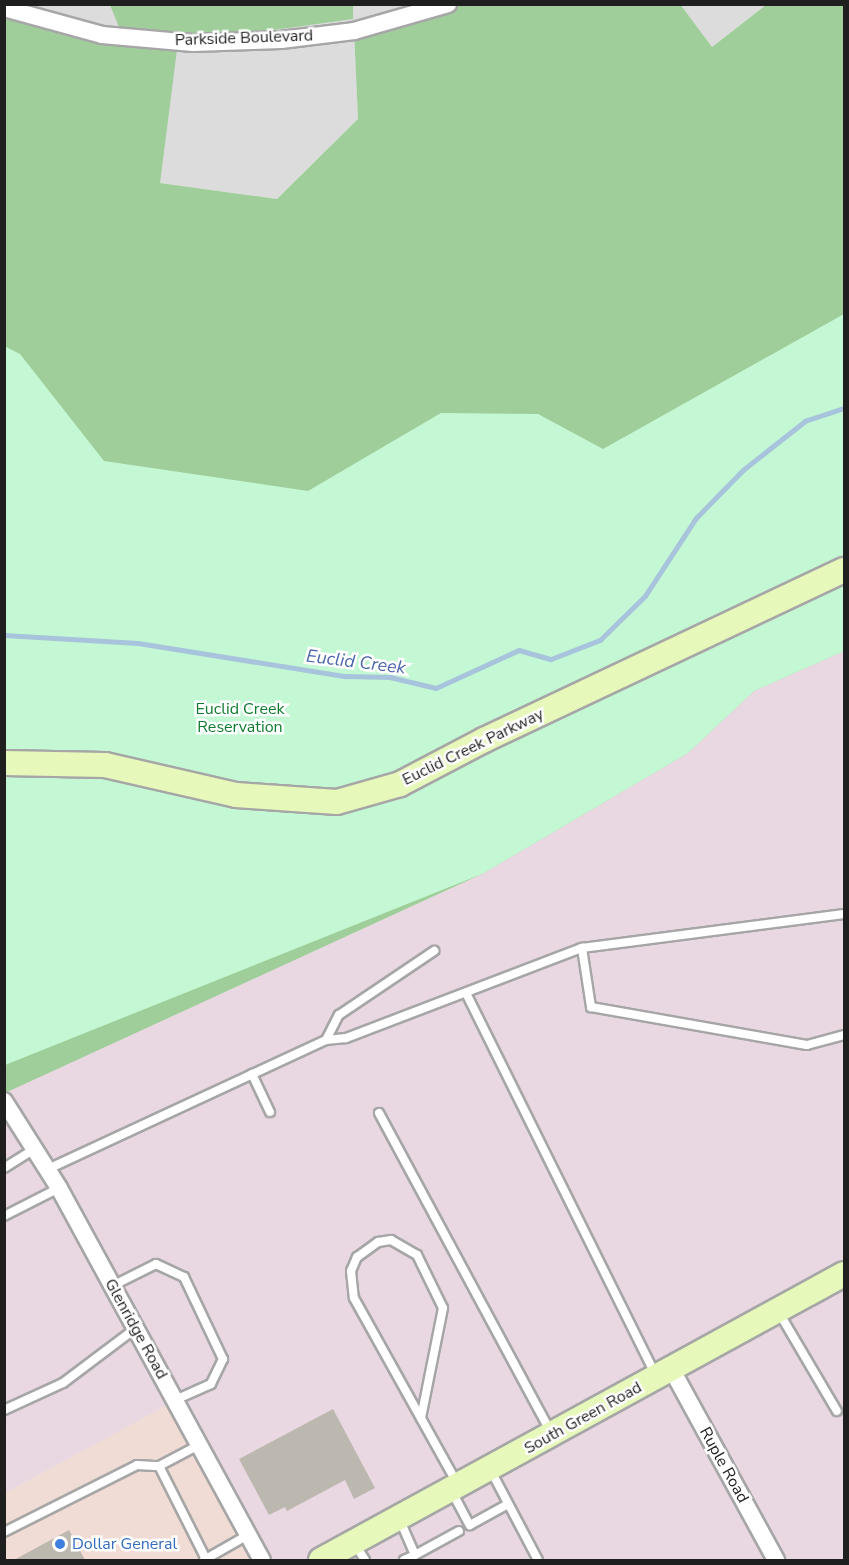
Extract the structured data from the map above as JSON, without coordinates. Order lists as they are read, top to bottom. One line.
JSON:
{"streets":{"street":["Parkside Boulevard","Euclid Creek Parkway","Glenridge Road","South Green Road","Ruple Road"]},"crossings":[["South Green Road","Ruple Road"]],"water":["Euclid Creek"],"parks":["Euclid Creek Reservation"],"places":["Dollar General"]}
